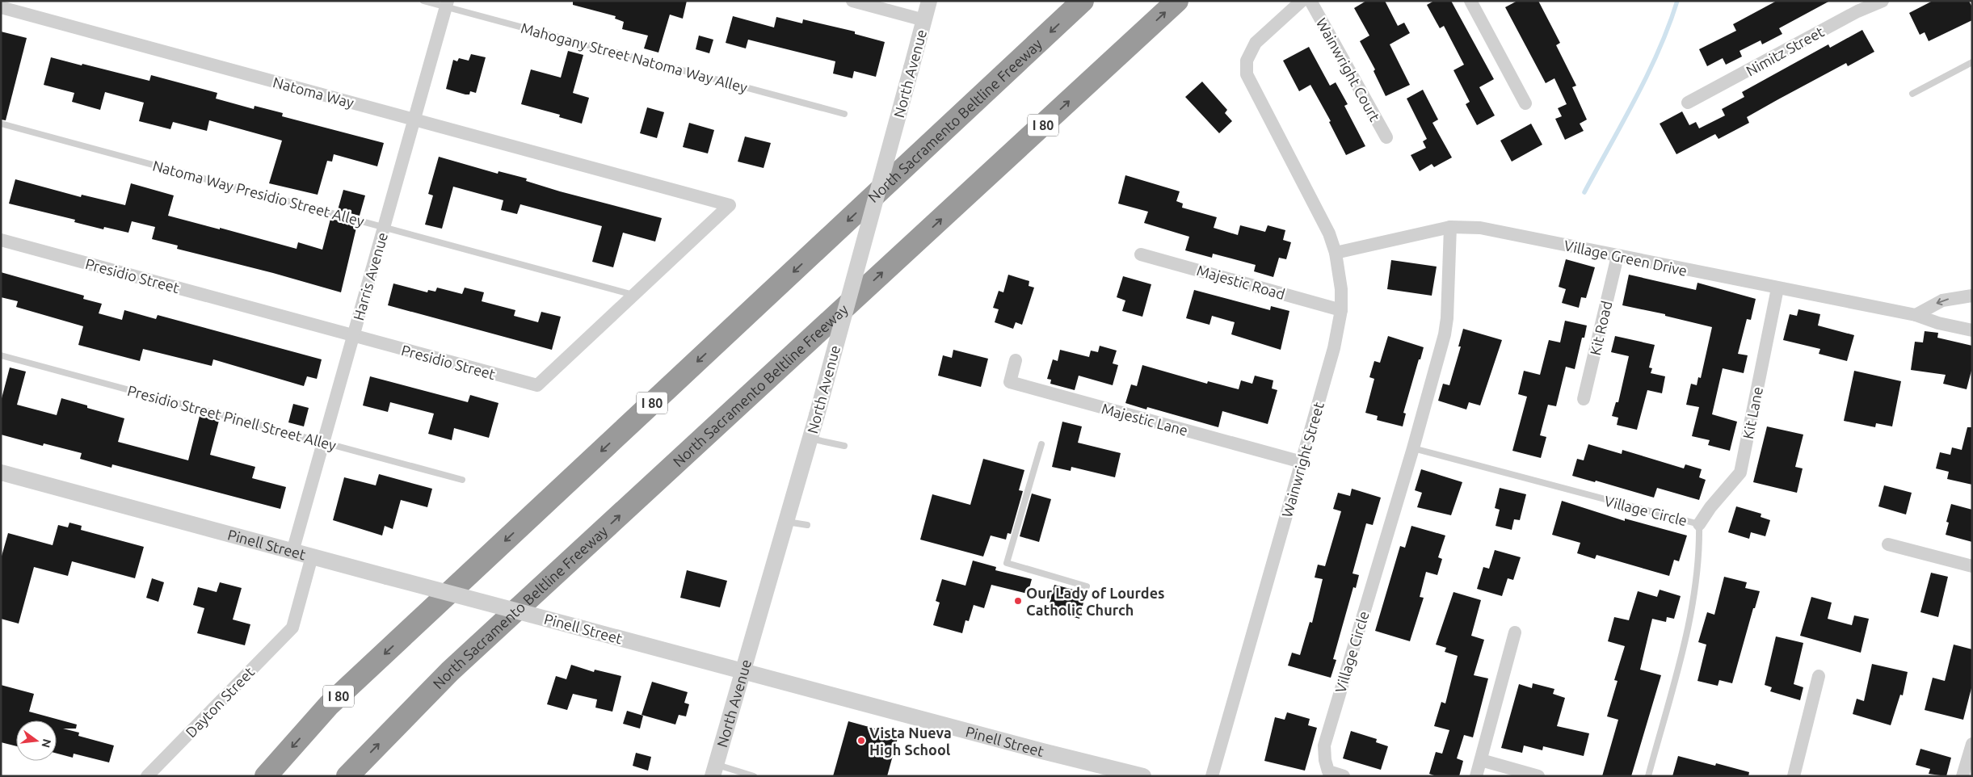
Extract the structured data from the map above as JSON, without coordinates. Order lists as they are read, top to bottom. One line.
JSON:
{"streets":{"highway":["North Sacramento Beltline Freeway","I 80"],"street":["Nimitz Street","Wainwright Court","North Avenue","Natoma Way","Village Green Drive","Presidio Street","Harris Avenue","Majestic Road","Kit Road","Kit Lane","Majestic Lane","Wainwright Street","Village Circle","Pinell Street","Dayton Street"],"lane":["Mahogany Street Natoma Way Alley","Natoma Way Presidio Street Alley","Presidio Street Pinell Street Alley"]},"crossings":[["Mahogany Street Natoma Way Alley","Harris Avenue"],["North Avenue","Pinell Street"],["Natoma Way","Presidio Street"],["Natoma Way","Harris Avenue"],["Natoma Way Presidio Street Alley","Presidio Street"],["Natoma Way Presidio Street Alley","Harris Avenue"],["Village Green Drive","Kit Road"],["Village Green Drive","Kit Lane"],["Village Green Drive","Wainwright Street"],["Village Green Drive","Village Circle"],["Presidio Street","Harris Avenue"],["Harris Avenue","Presidio Street Pinell Street Alley"],["Harris Avenue","Pinell Street"],["Majestic Road","Wainwright Street"],["Kit Lane","Village Circle"],["Majestic Lane","Wainwright Street"],["Pinell Street","Dayton Street"]],"places":["Our Lady of Lourdes Catholic Church","Vista Nueva High School"],"north":"right"}
